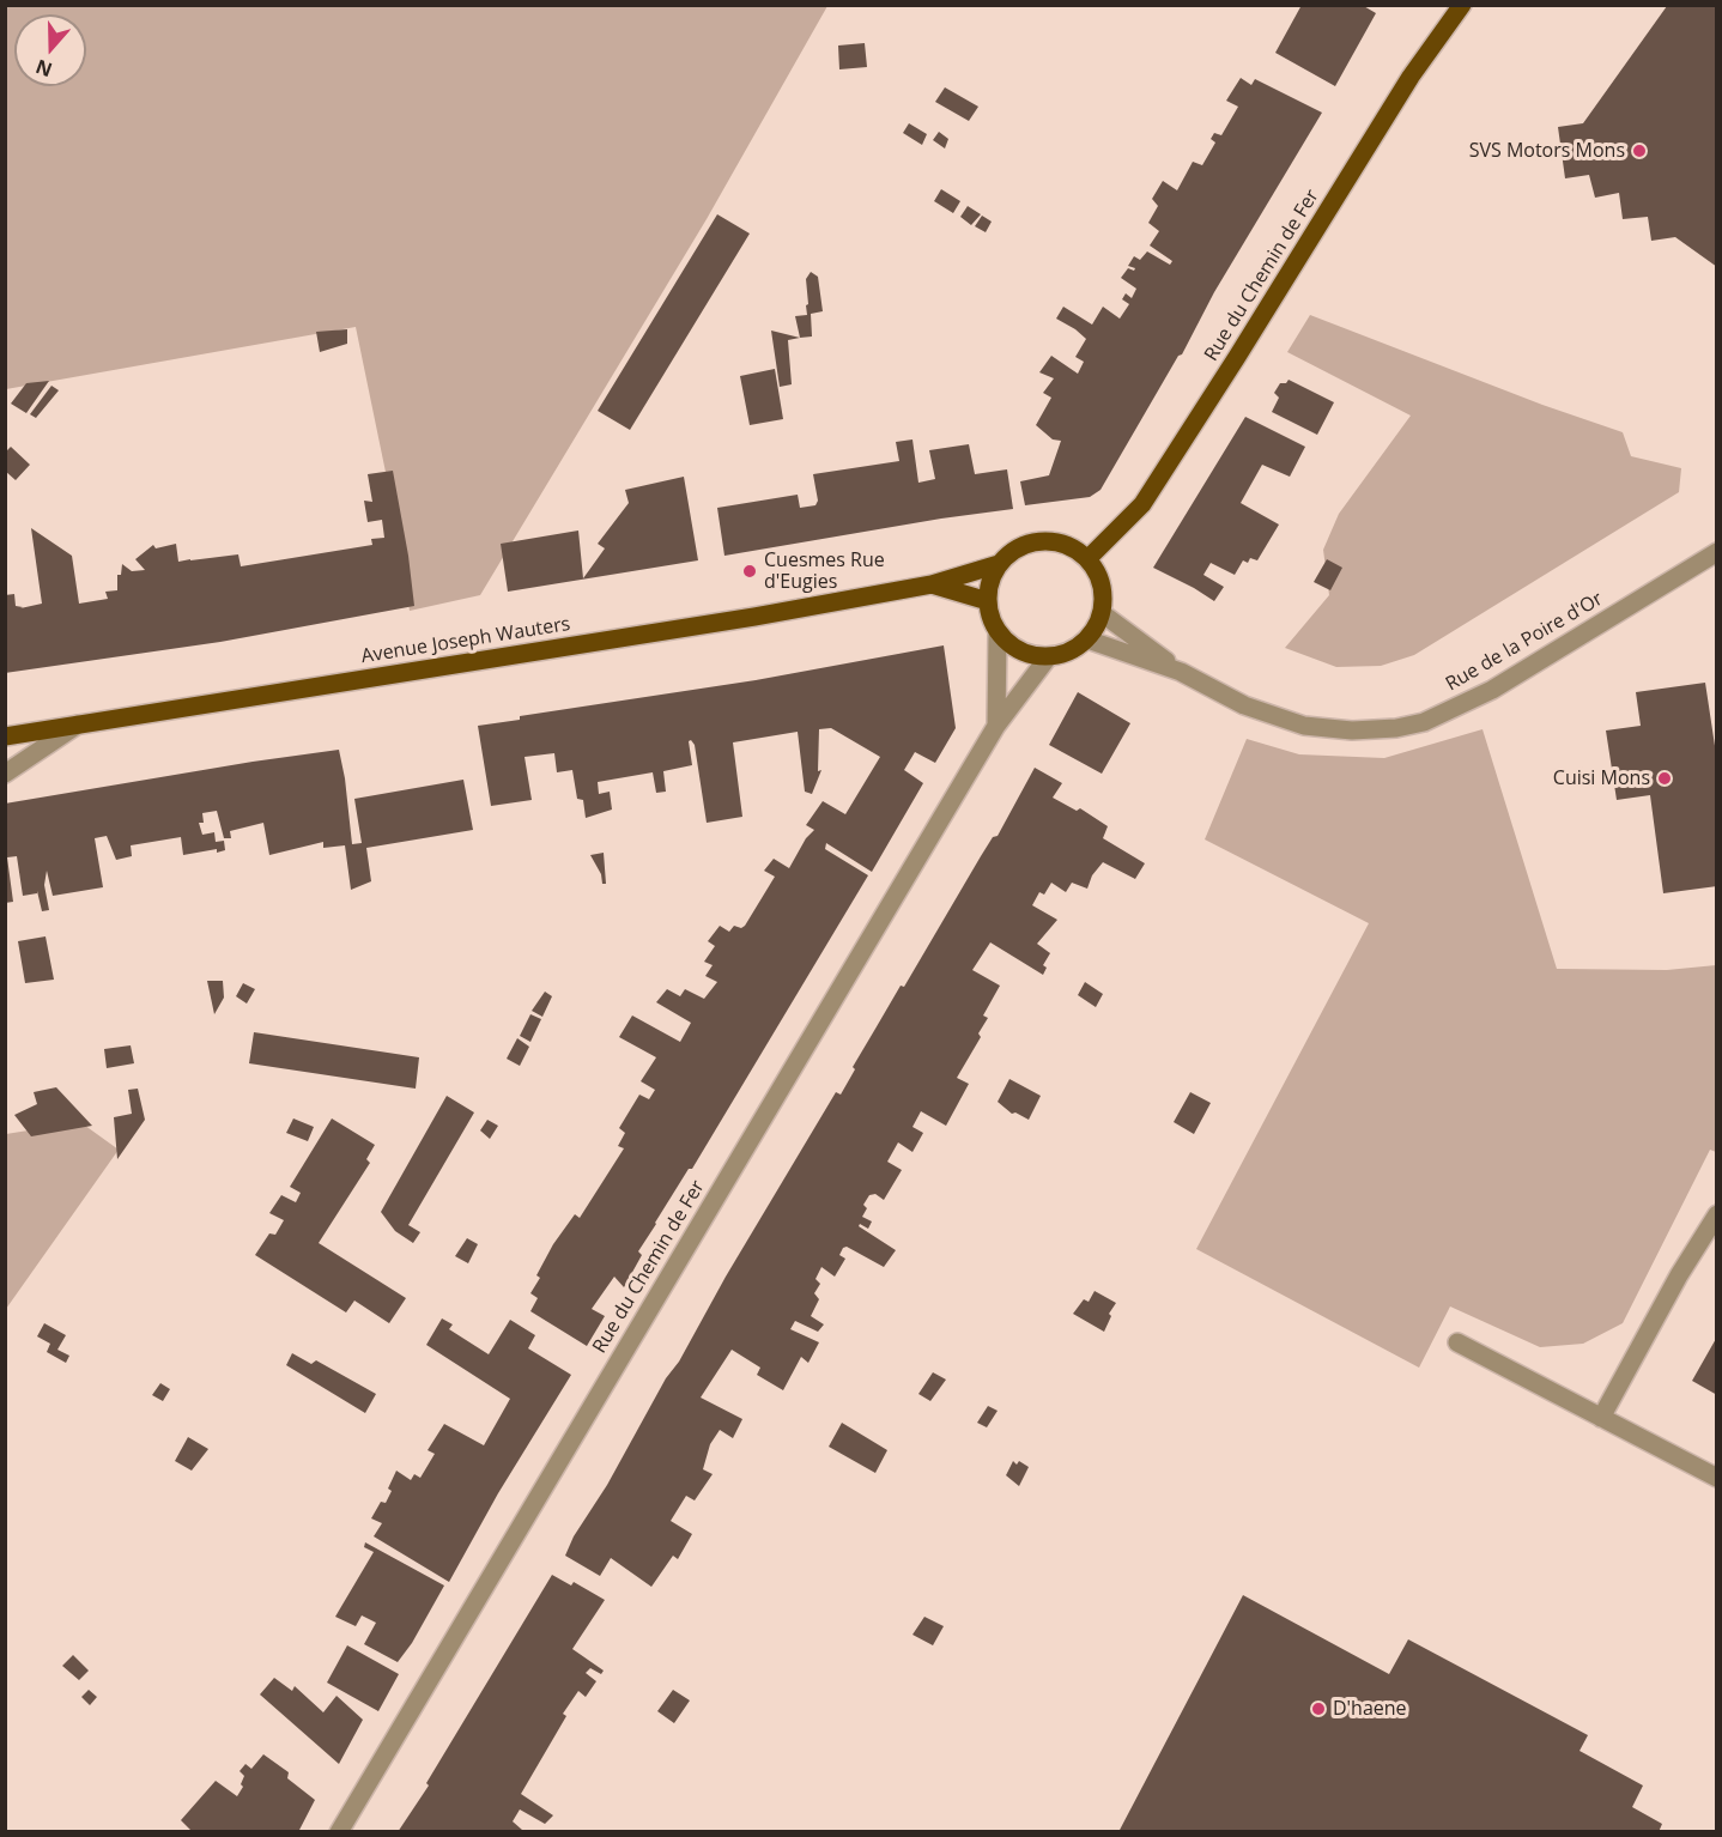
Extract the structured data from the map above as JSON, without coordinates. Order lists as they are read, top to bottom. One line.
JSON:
{"streets":{"main road":["Rue du Chemin de Fer","Avenue Joseph Wauters"],"street":["Rue de la Poire d'Or"]},"crossings":[["Rue du Chemin de Fer","Avenue Joseph Wauters"]],"places":["SVS Motors Mons","Cuesmes Rue d'Eugies","Cuisi Mons","D'haene"],"north":"bottom"}
